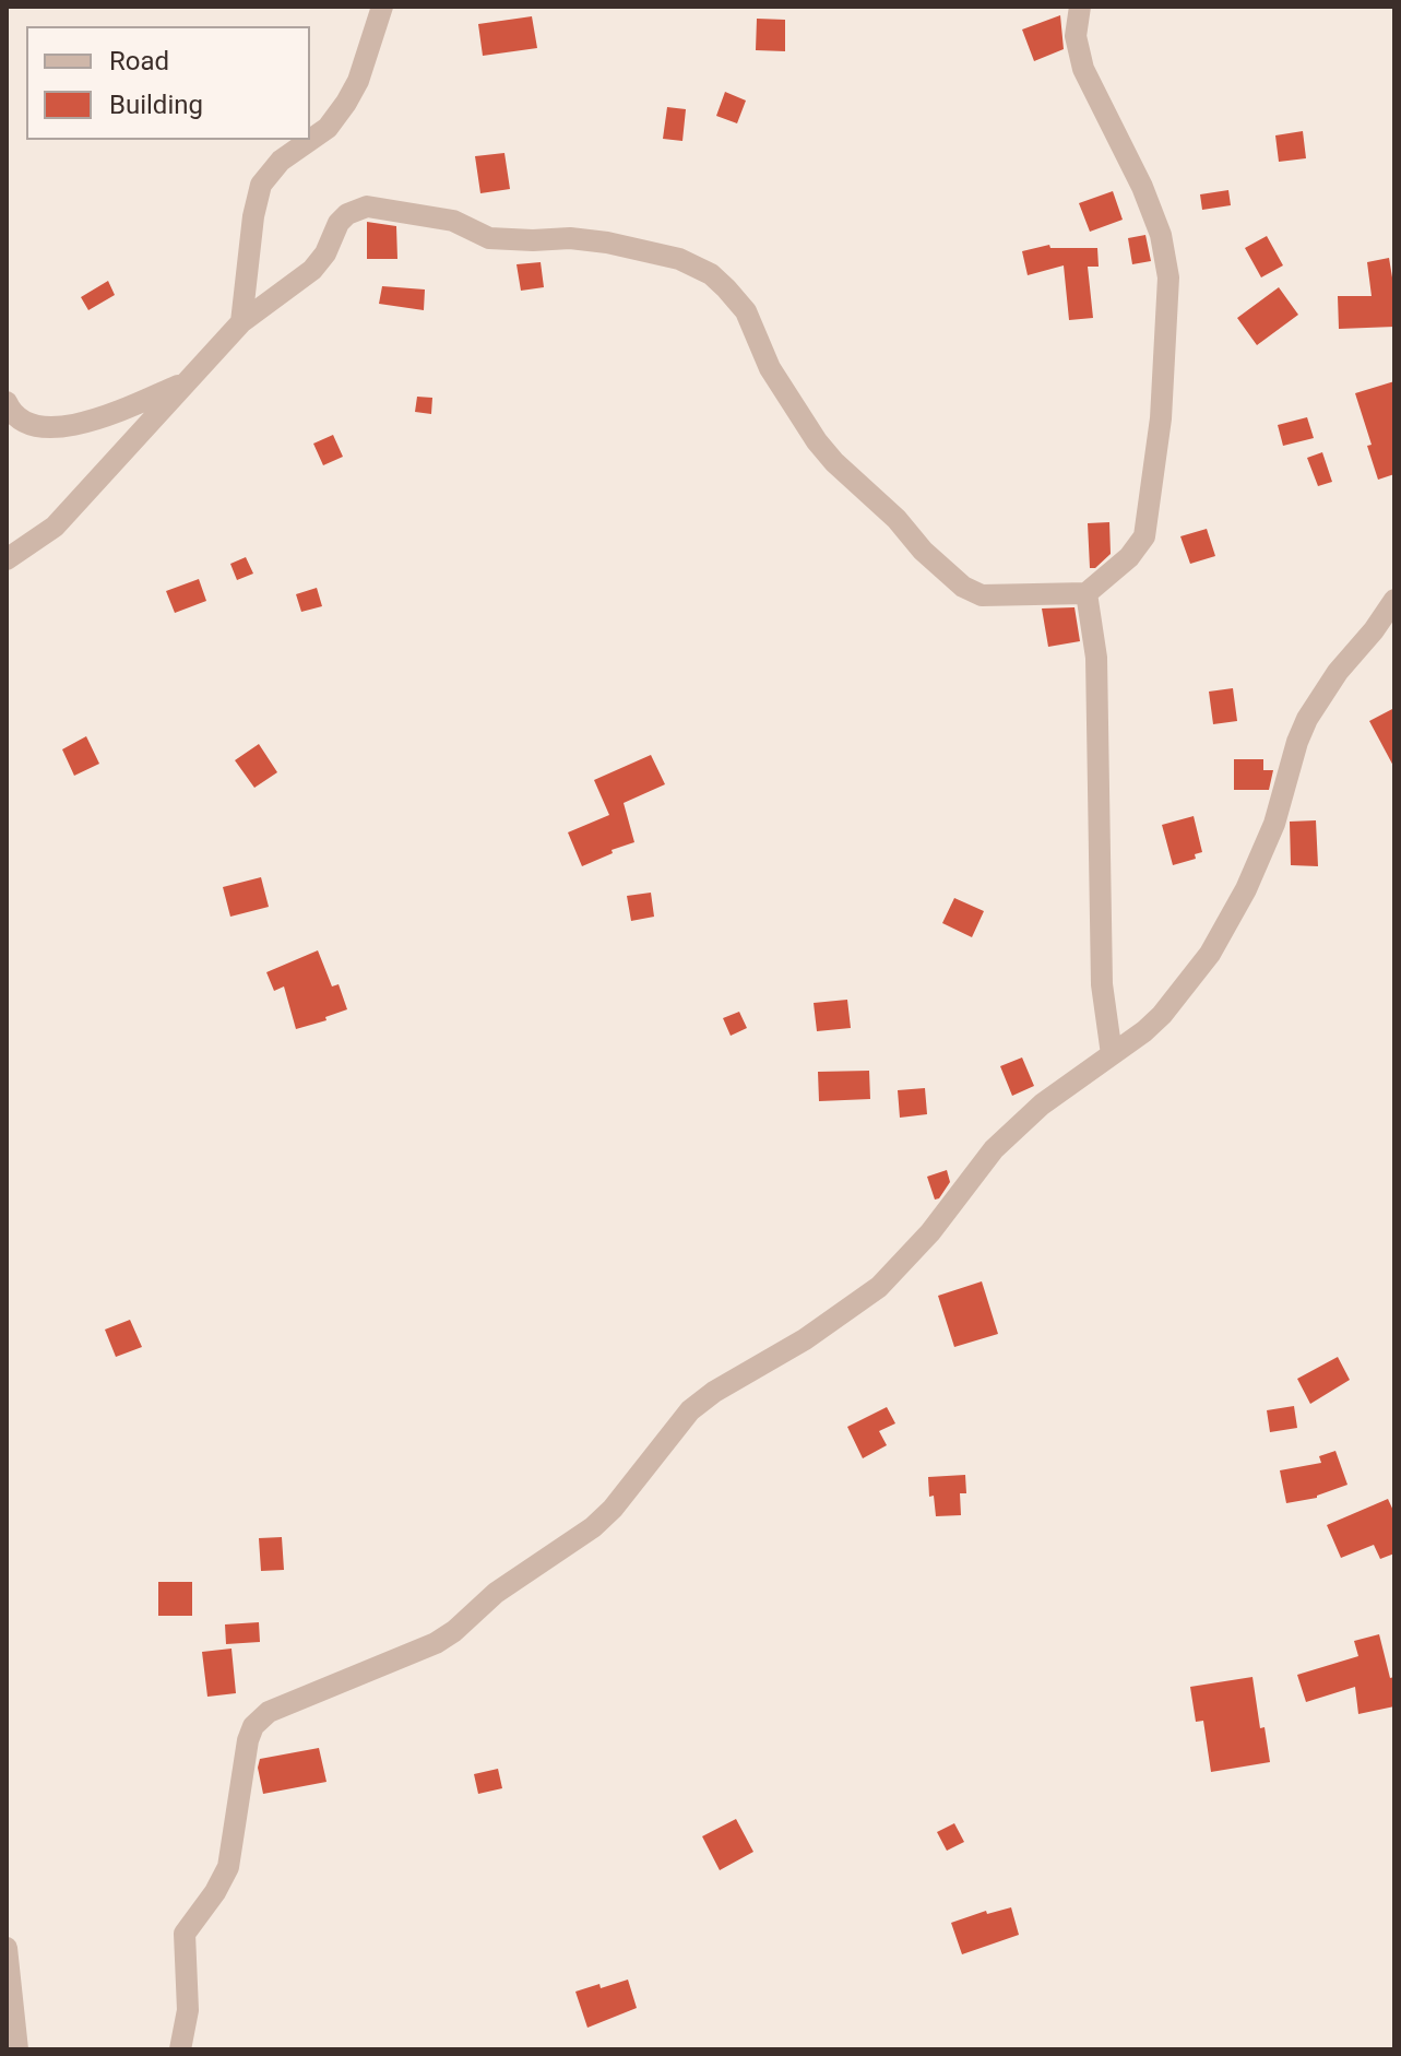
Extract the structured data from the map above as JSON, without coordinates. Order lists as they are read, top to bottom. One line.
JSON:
{"legend":["Road","Building"]}
